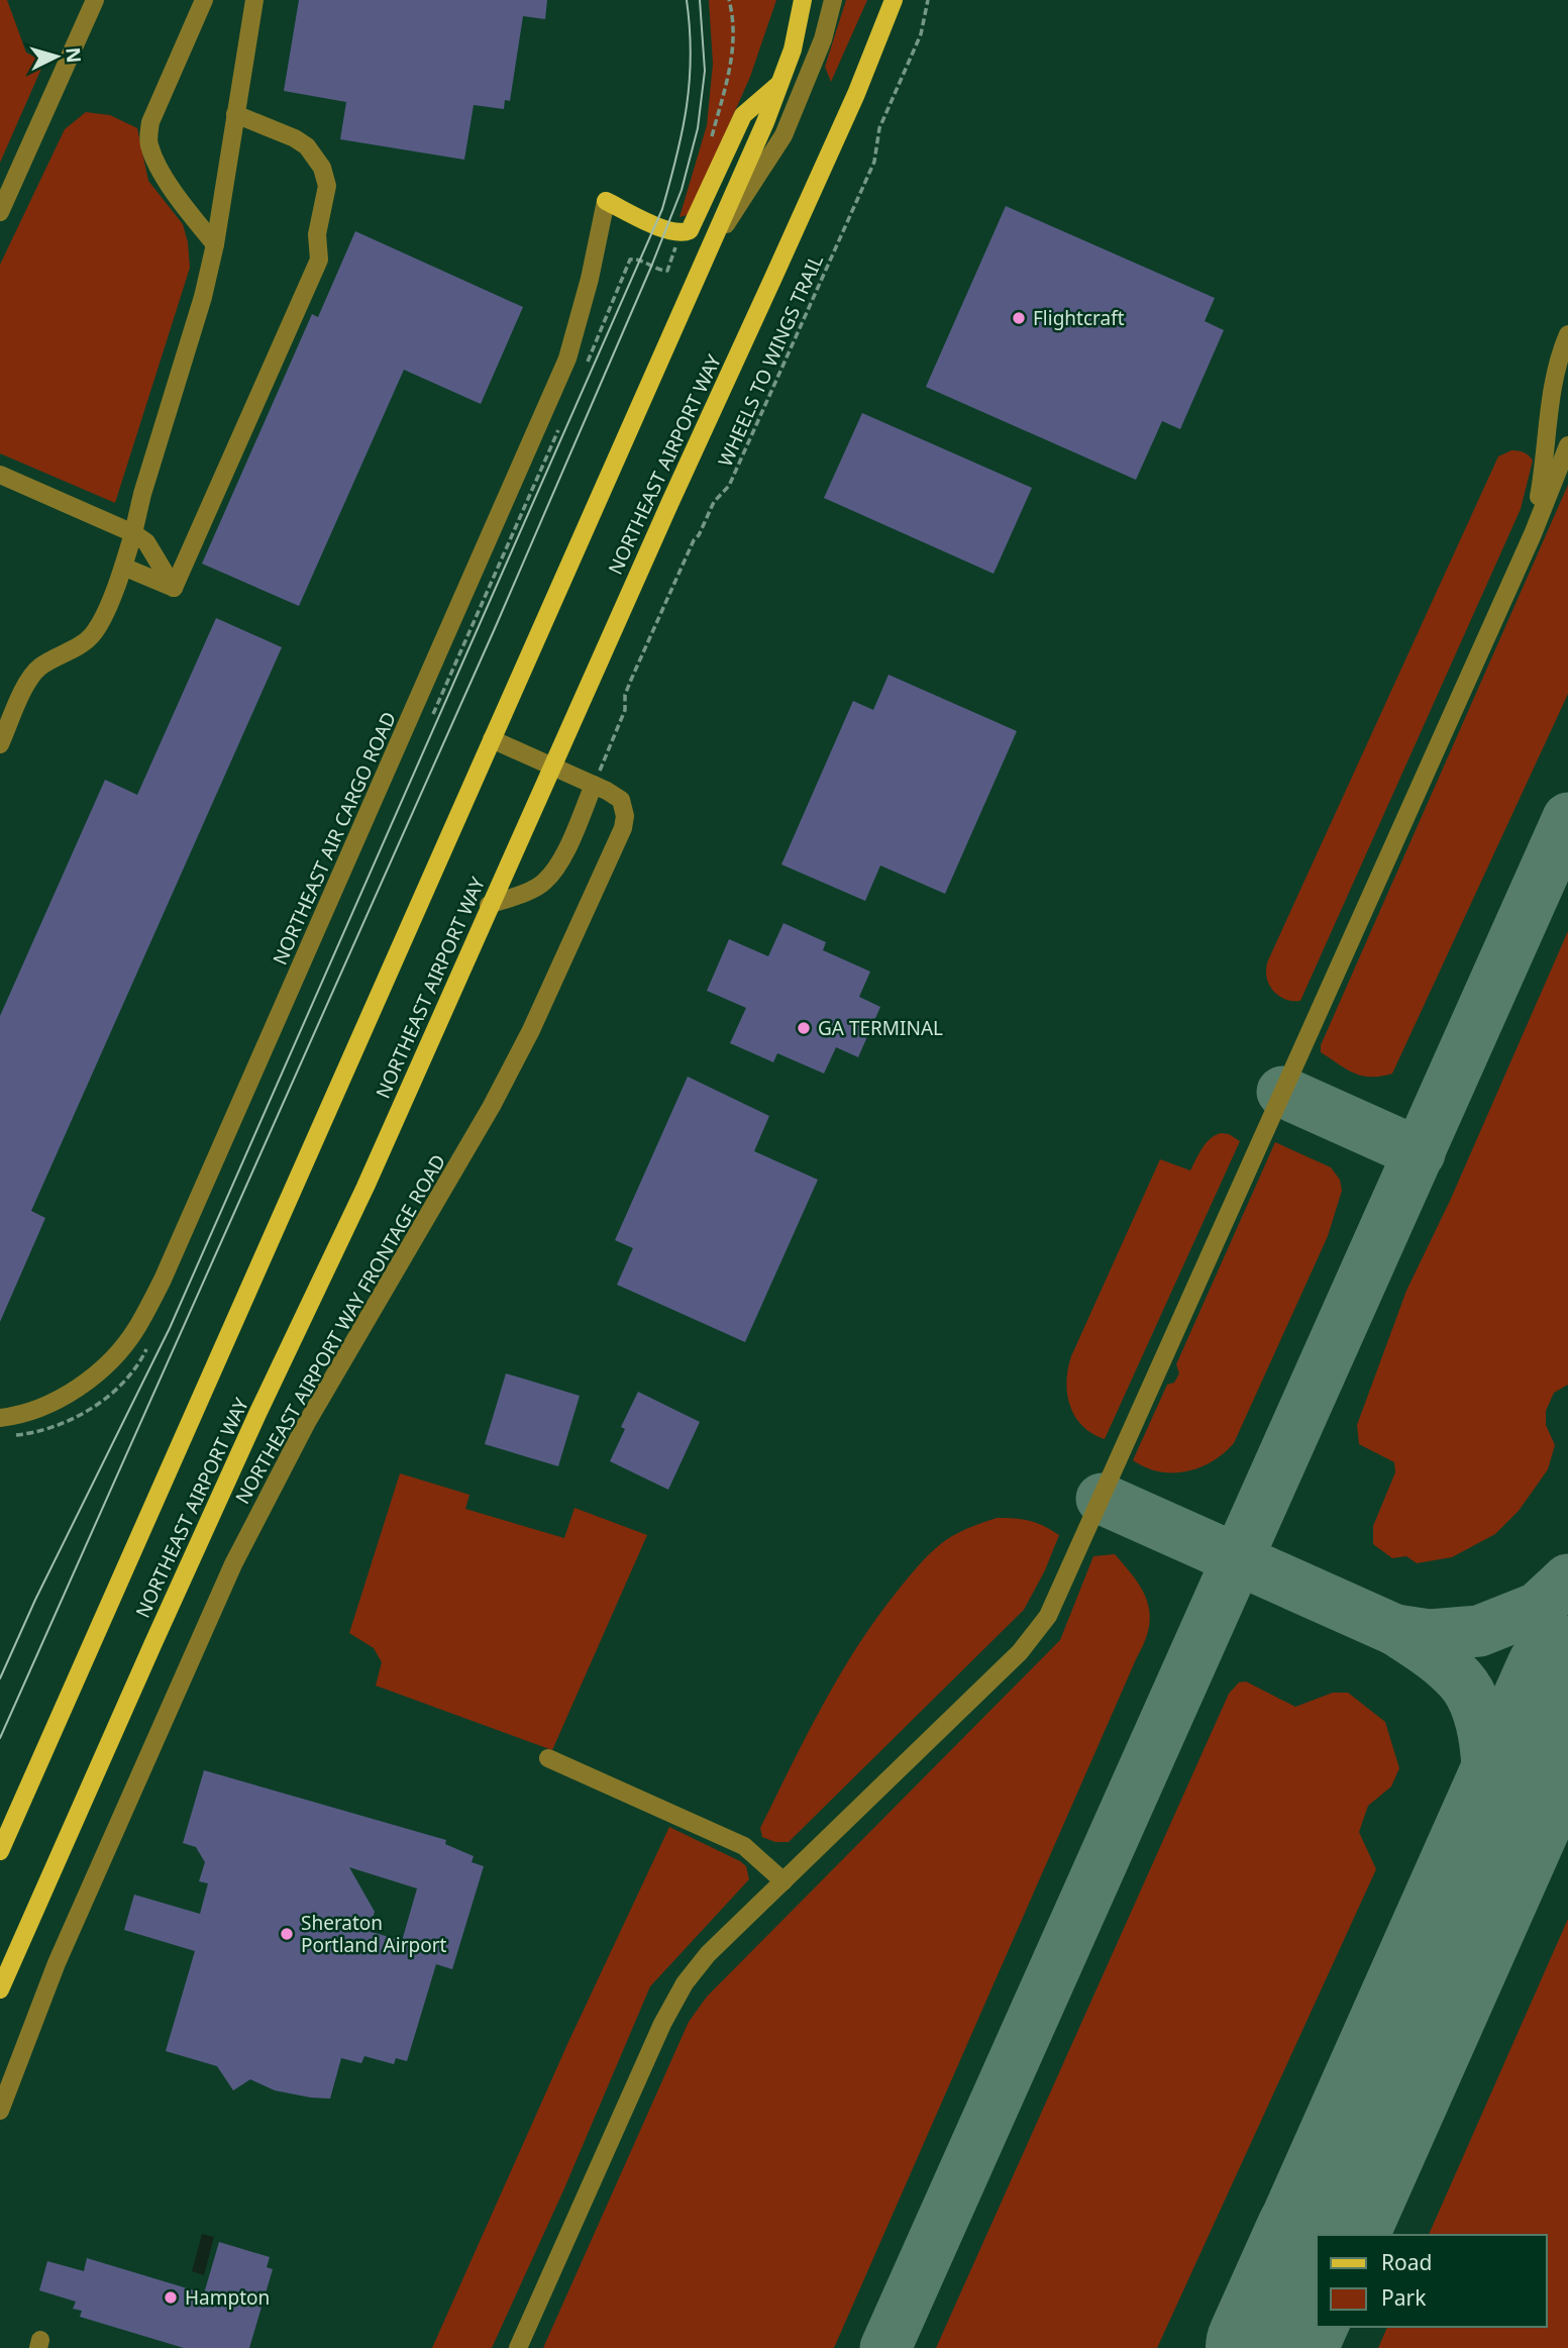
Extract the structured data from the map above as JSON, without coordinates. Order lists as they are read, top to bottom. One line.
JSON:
{"streets":{"main road":["NORTHEAST AIRPORT WAY"],"street":["NORTHEAST AIR CARGO ROAD","NORTHEAST AIRPORT WAY FRONTAGE ROAD"],"path":["WHEELS TO WINGS TRAIL"]},"crossings":[["NORTHEAST AIRPORT WAY","NORTHEAST AIRPORT WAY FRONTAGE ROAD"]],"places":["Flightcraft","GA TERMINAL","Sheraton Portland Airport","Hampton"],"legend":["Road","Park"],"north":"right"}
